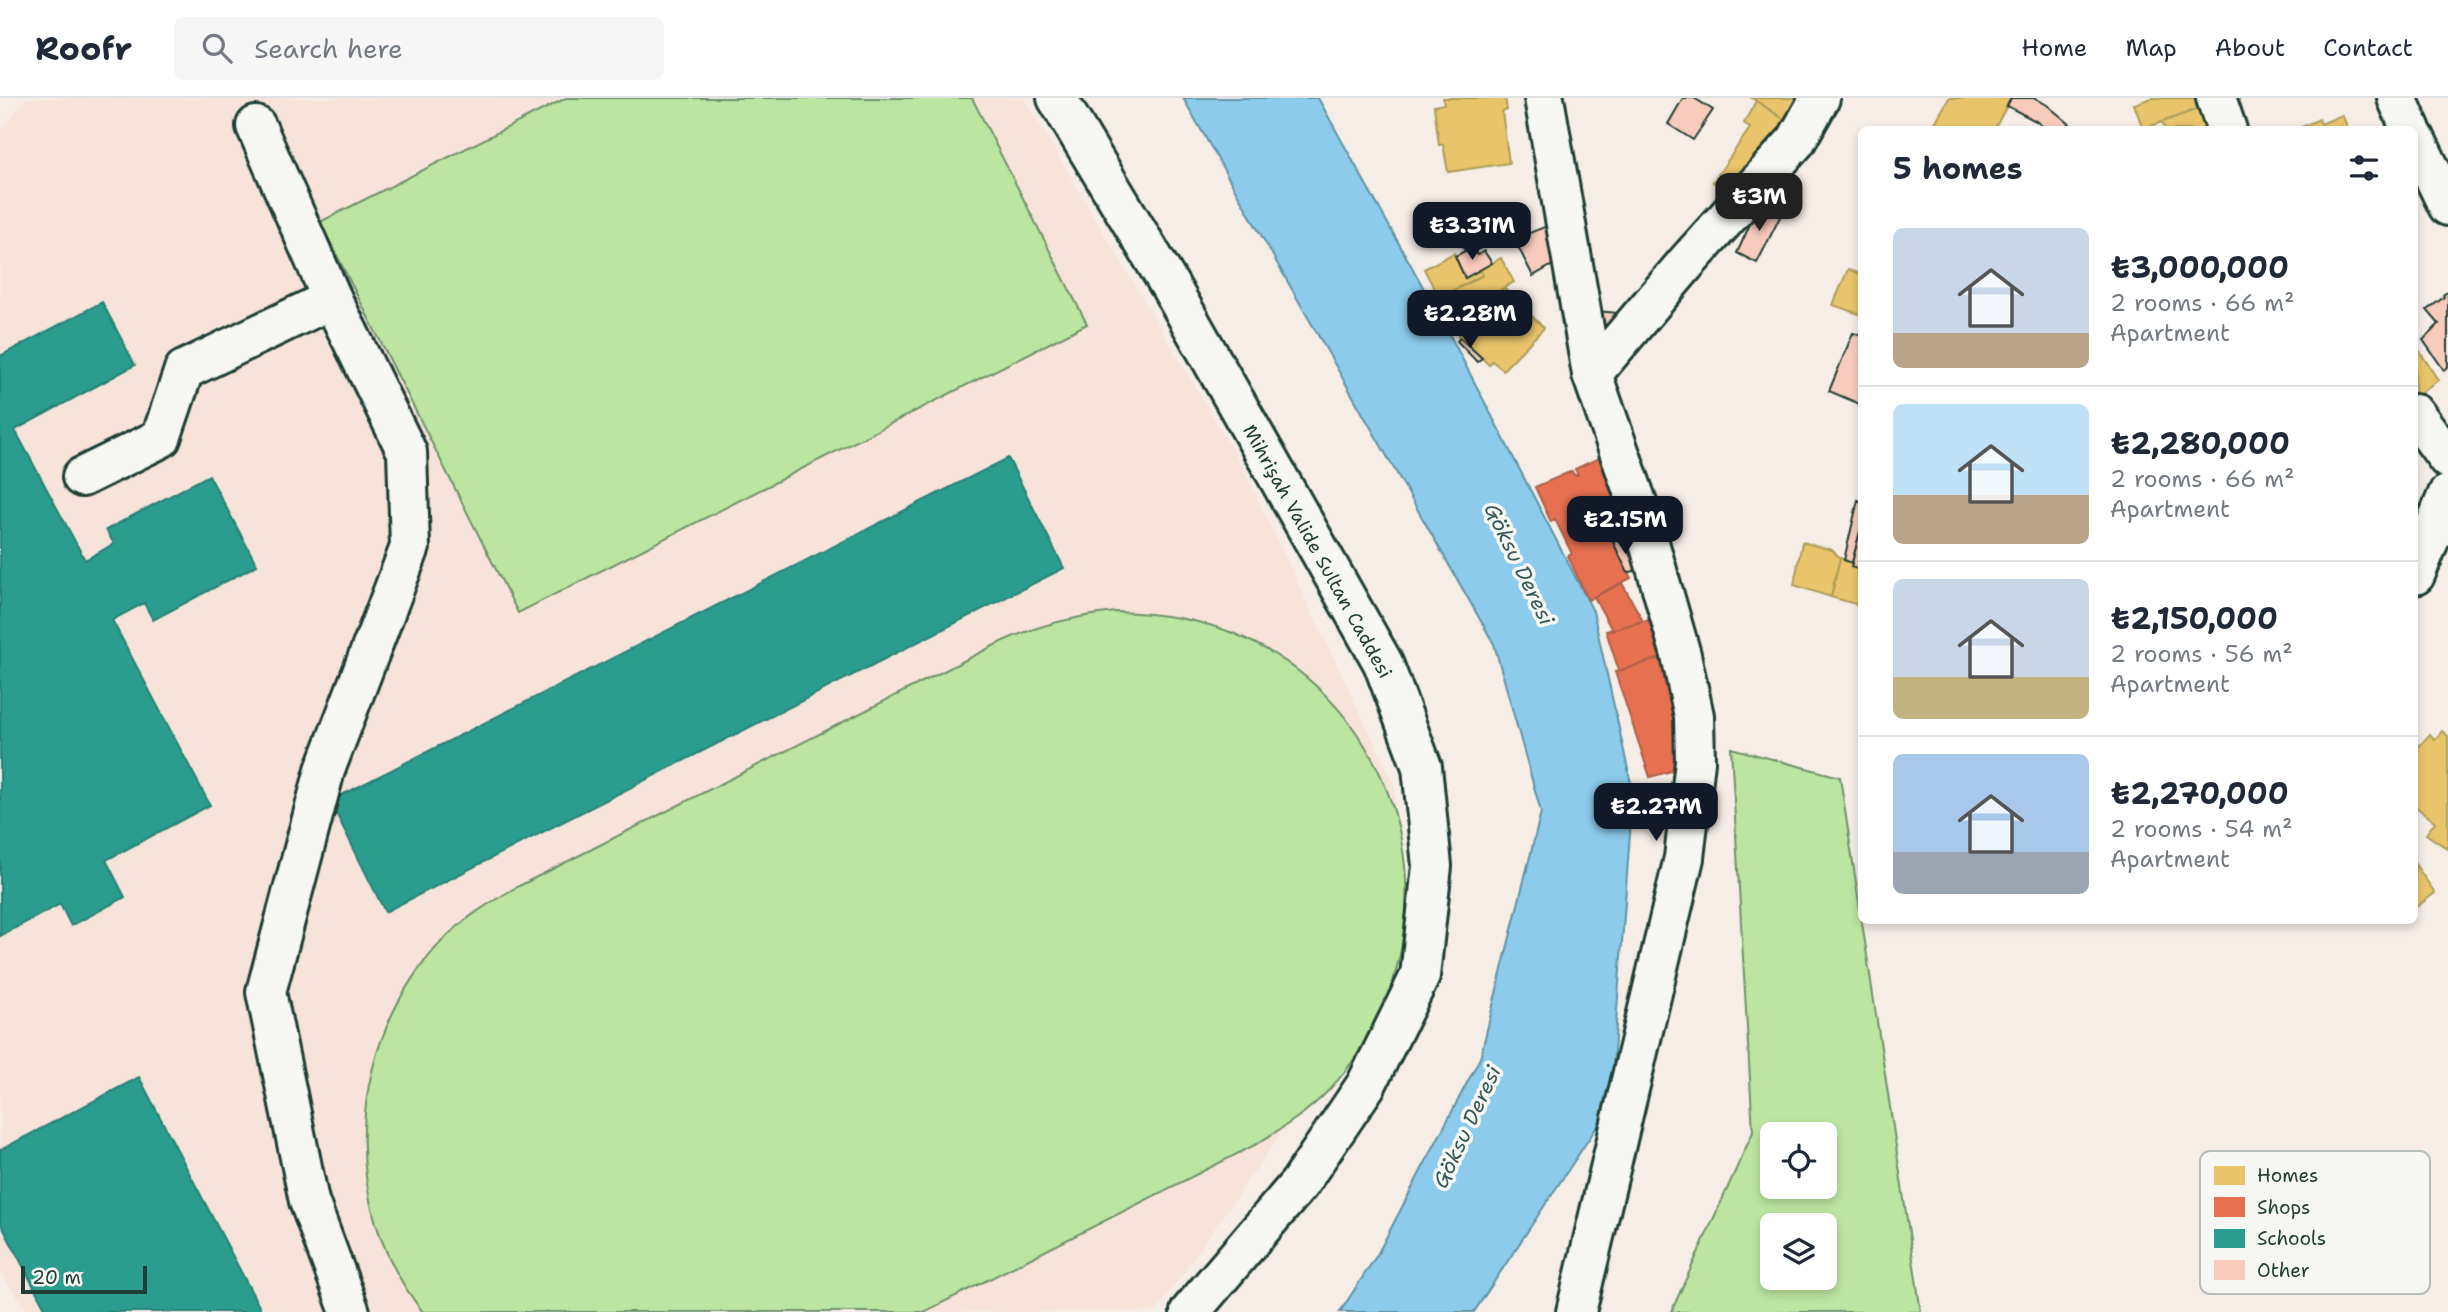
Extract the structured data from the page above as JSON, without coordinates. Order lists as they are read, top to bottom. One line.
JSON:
{"streets":{"street":["Mihrişah Valide Sultan Caddesi"]},"water":["Göksu Deresi"],"legend":["Homes","Shops","Schools","Other"],"scale_bar":"20 m","page":{"header":"Roofr","search":"Search here","nav":["Home","Map","About","Contact"],"heading":"5 homes","price":["₺3M","₺3.31M","₺2.28M","₺2.15M","₺2.27M"],"list":[{"name":"₺3,000,000","note":"2 rooms · 66 m² · Apartment"},{"name":"₺2,280,000","note":"2 rooms · 66 m² · Apartment"},{"name":"₺2,150,000","note":"2 rooms · 56 m² · Apartment"},{"name":"₺2,270,000","note":"2 rooms · 54 m² · Apartment"}],"scale":"20 m"}}
